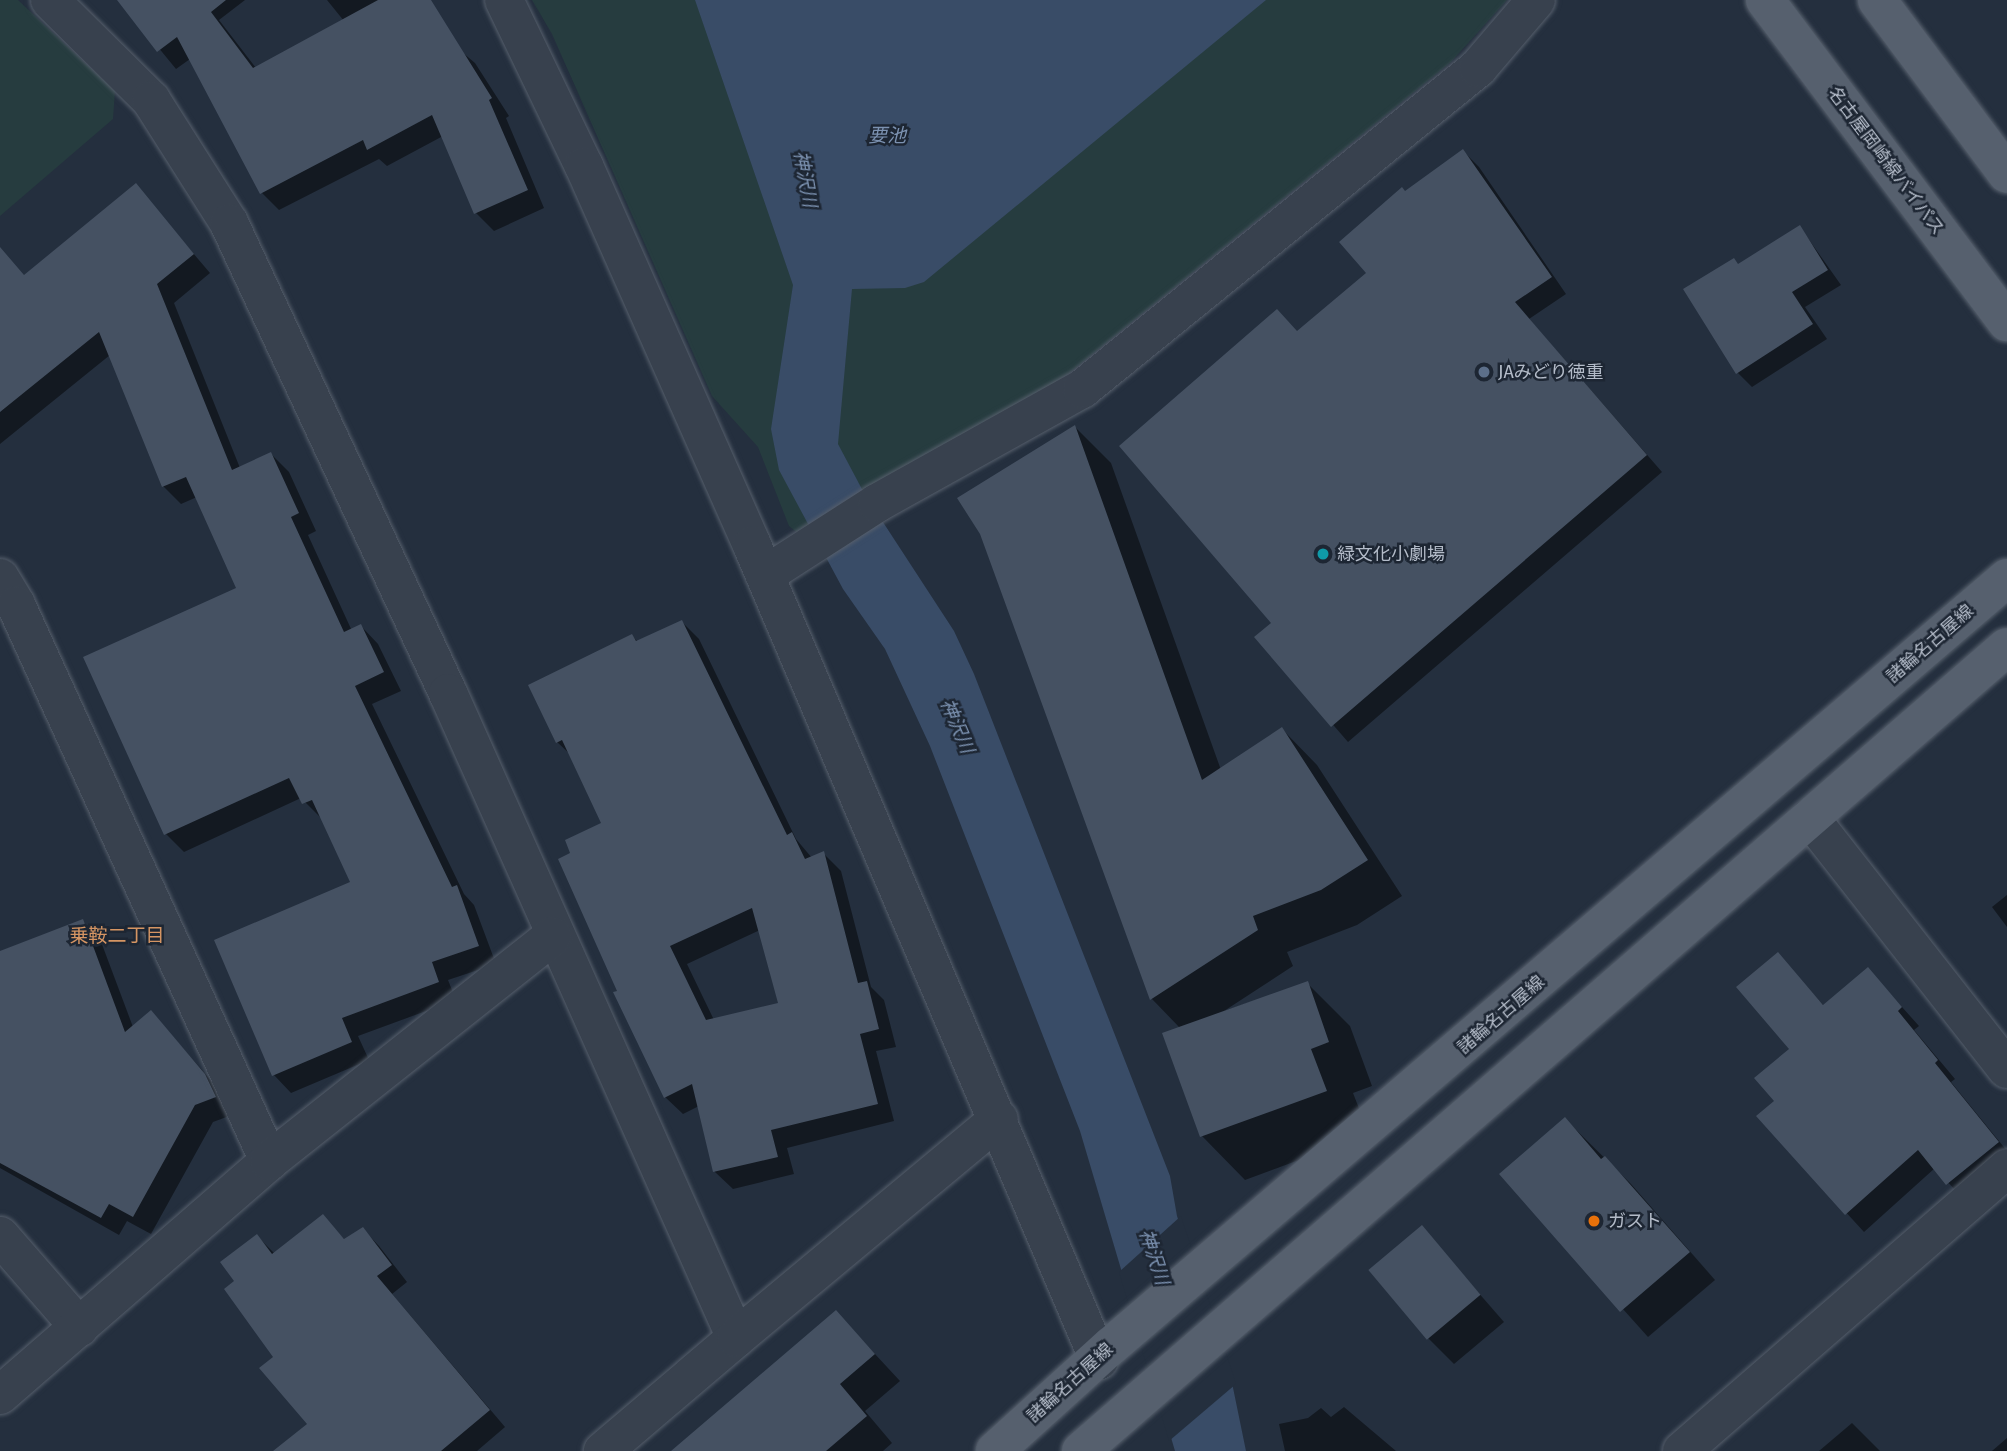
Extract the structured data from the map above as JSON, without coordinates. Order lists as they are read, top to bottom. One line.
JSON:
{"streets":{"main road":["名古屋岡崎線バイパス","諸輪名古屋線"]},"districts":["乗鞍二丁目"],"water":["要池","神沢川"],"places":["JAみどり徳重","緑文化小劇場","ガスト"]}
